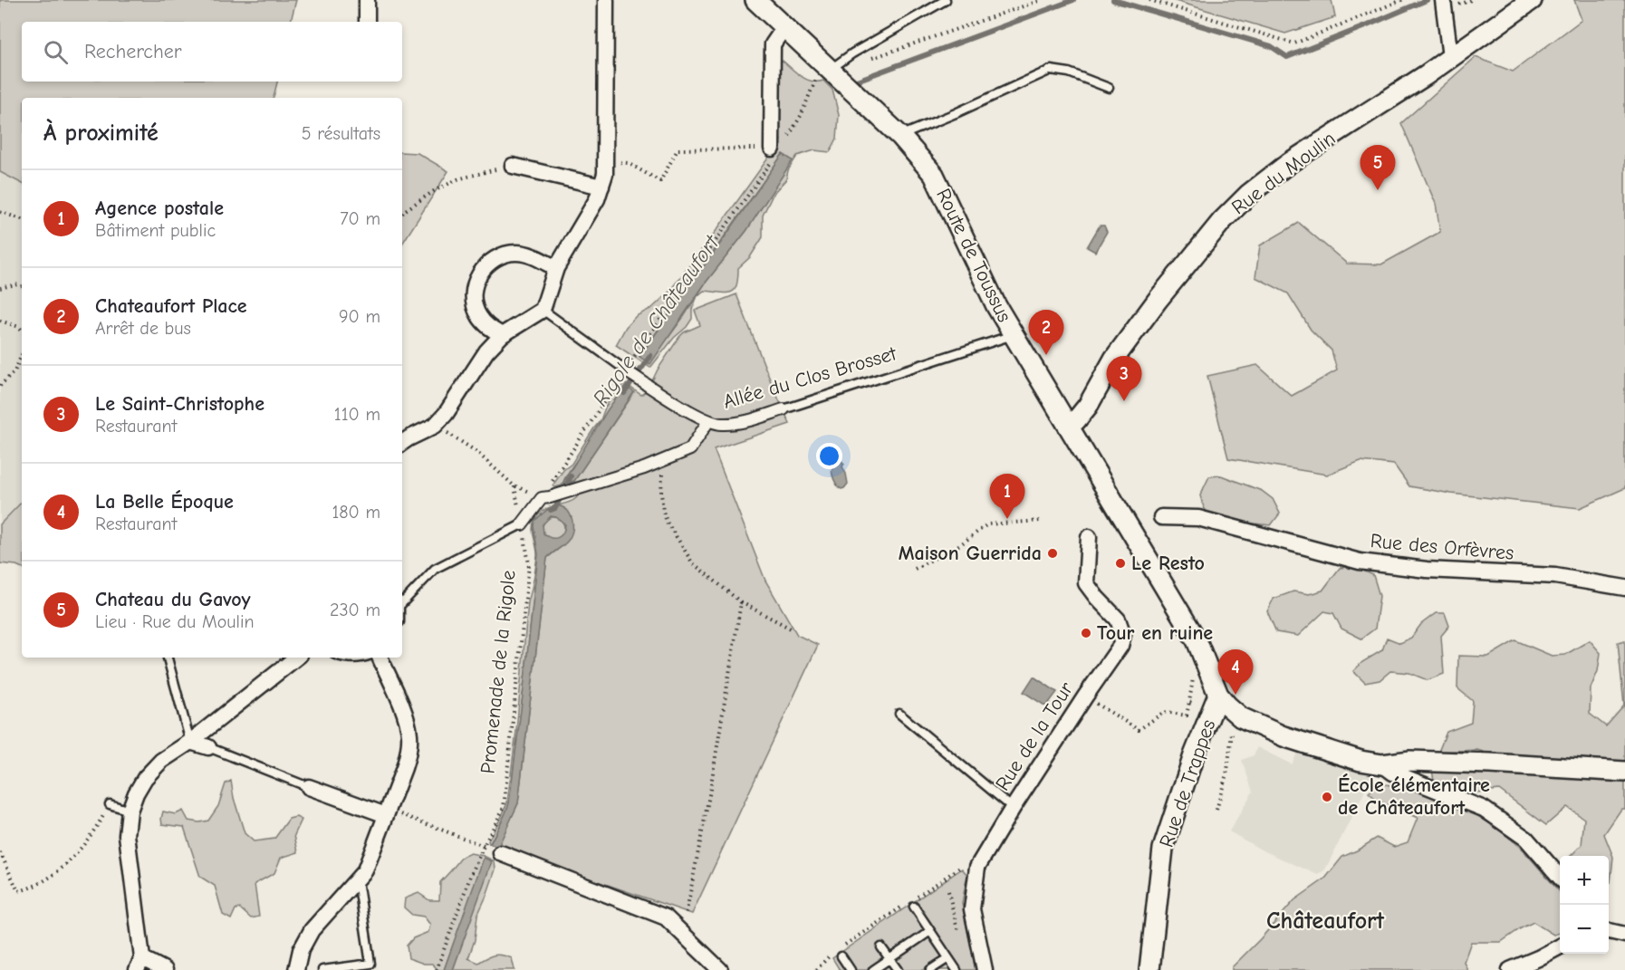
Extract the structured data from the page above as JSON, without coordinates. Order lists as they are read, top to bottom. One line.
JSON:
{"streets":{"street":["Rue du Moulin","Route de Toussus","Allée du Clos Brosset","Rue des Orfèvres","Rue de la Tour","Rue de Trappes"],"path":["Promenade de la Rigole"]},"crossings":[["Rue du Moulin","Route de Toussus"],["Route de Toussus","Allée du Clos Brosset"],["Route de Toussus","Rue de Trappes"]],"districts":["Châteaufort"],"water":["Rigole de Châteaufort"],"places":["Maison Guerrida","Le Resto","Tour en ruine","École élémentaire de Châteaufort"],"page":{"search":"Rechercher","heading":["À proximité","5 résultats"],"pins":["5","2","3","1","4"],"list":[{"mark":"1","name":"Agence postale","note":"Bâtiment public","value":"70 m"},{"mark":"2","name":"Chateaufort Place","note":"Arrêt de bus","value":"90 m"},{"mark":"3","name":"Le Saint-Christophe","note":"Restaurant","value":"110 m"},{"mark":"4","name":"La Belle Époque","note":"Restaurant","value":"180 m"},{"mark":"5","name":"Chateau du Gavoy","note":"Lieu · Rue du Moulin","value":"230 m"}],"map_buttons":["+","−"]}}
